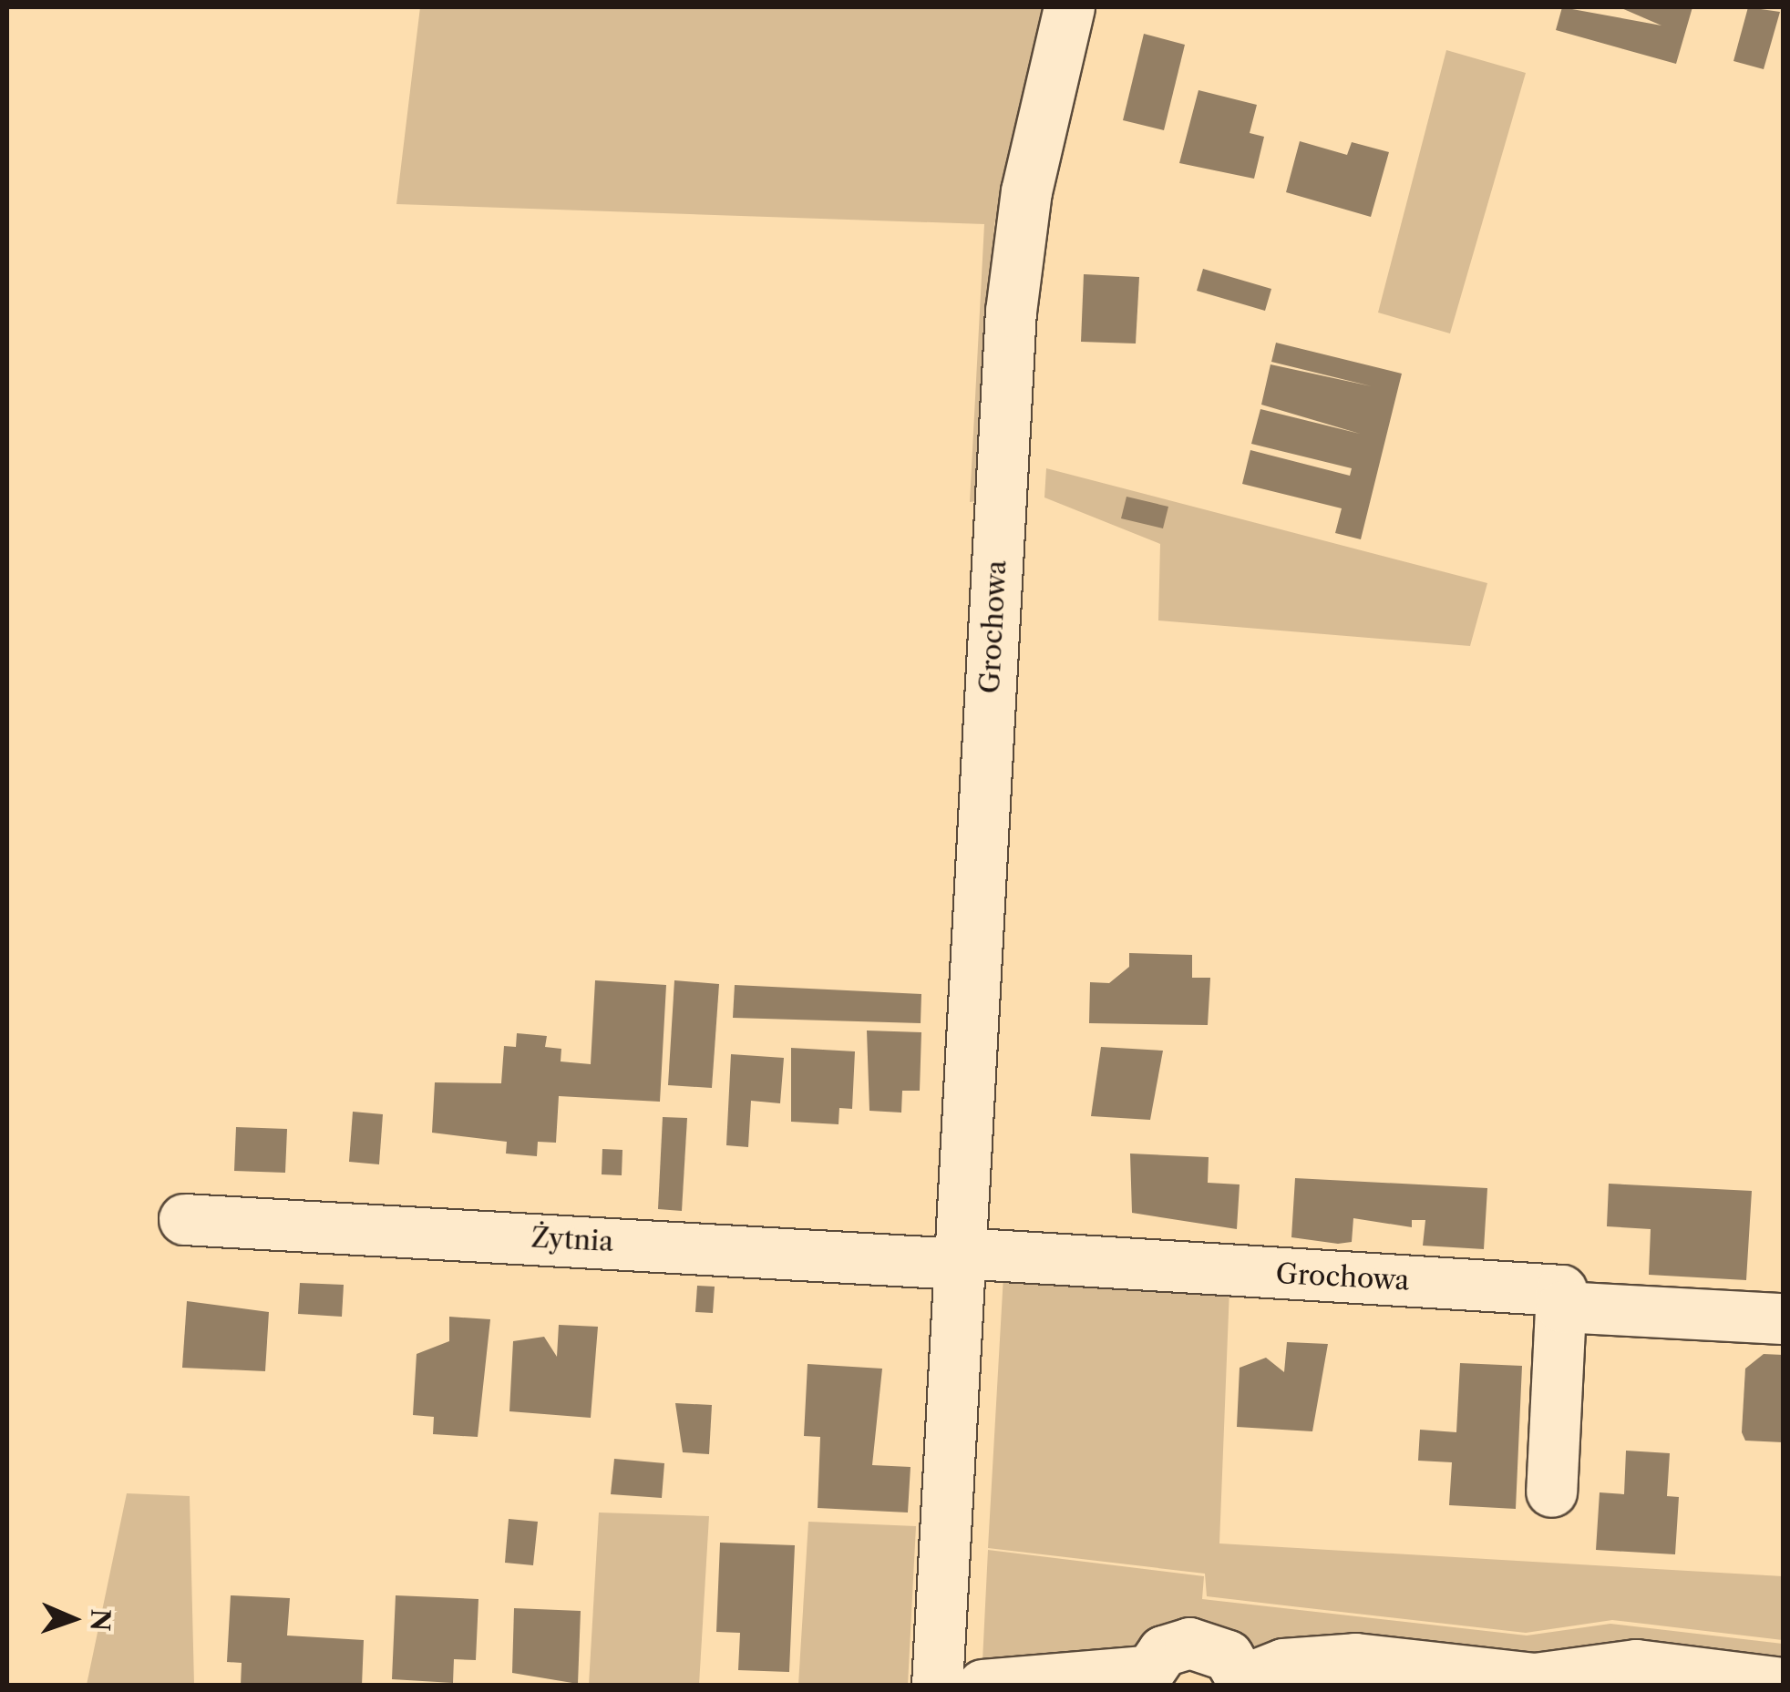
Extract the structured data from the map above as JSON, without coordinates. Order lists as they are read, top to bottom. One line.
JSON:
{"streets":{"street":["Grochowa","Żytnia"]},"crossings":[["Grochowa","Żytnia"]],"north":"right"}
